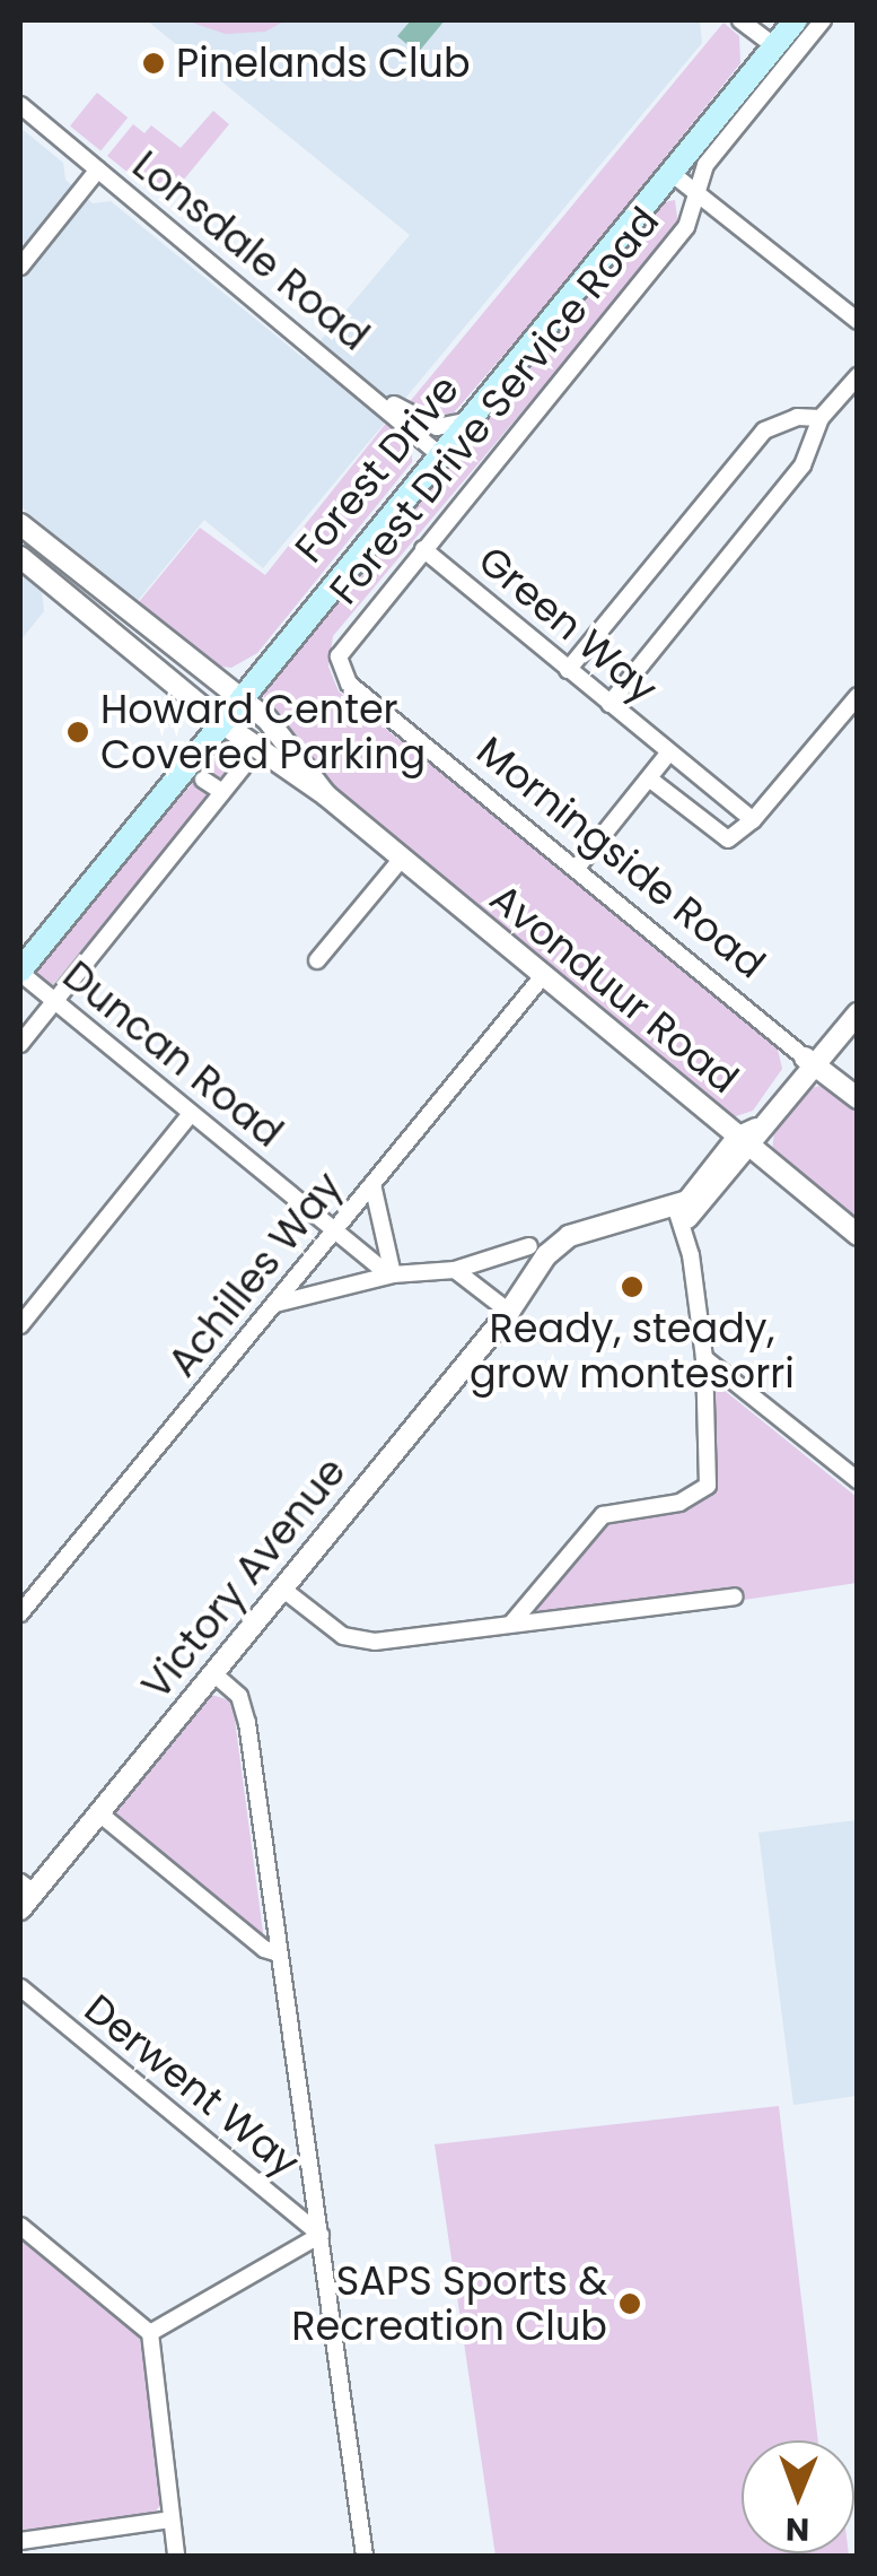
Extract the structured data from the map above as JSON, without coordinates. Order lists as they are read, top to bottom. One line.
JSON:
{"streets":{"main road":["Forest Drive"],"street":["Lonsdale Road","Forest Drive Service Road","Green Way","Morningside Road","Avonduur Road","Duncan Road","Achilles Way","Victory Avenue","Derwent Way"]},"crossings":[["Lonsdale Road","Forest Drive"],["Forest Drive Service Road","Green Way"],["Forest Drive Service Road","Morningside Road"],["Forest Drive","Avonduur Road"],["Forest Drive","Duncan Road"],["Green Way","Morningside Road"],["Avonduur Road","Achilles Way"],["Duncan Road","Achilles Way"]],"places":["Pinelands Club","Howard Center Covered Parking","Ready, steady, grow montesorri","SAPS Sports & Recreation Club"],"north":"bottom"}
